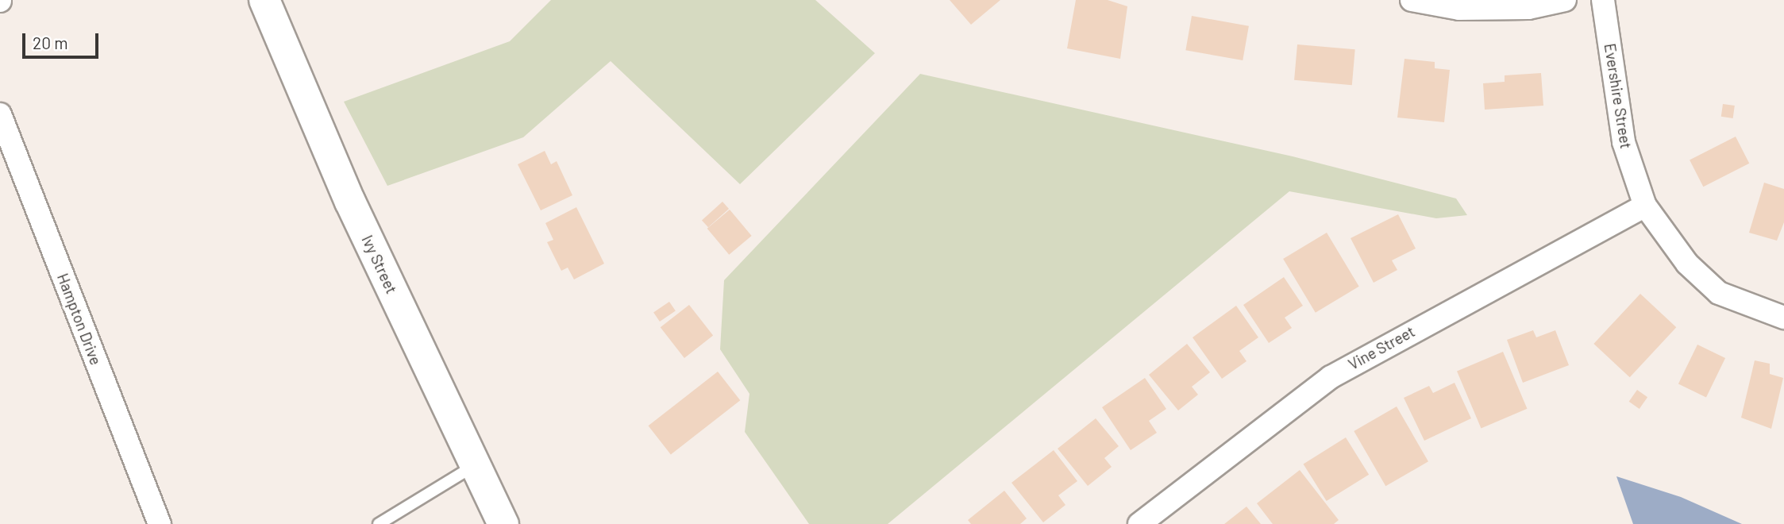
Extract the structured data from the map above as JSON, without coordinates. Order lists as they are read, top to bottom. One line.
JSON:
{"streets":{"main road":["Ivy Street"],"street":["Evershire Street","Hampton Drive","Vine Street"]},"crossings":[["Evershire Street","Vine Street"]],"scale_bar":"20 m"}
